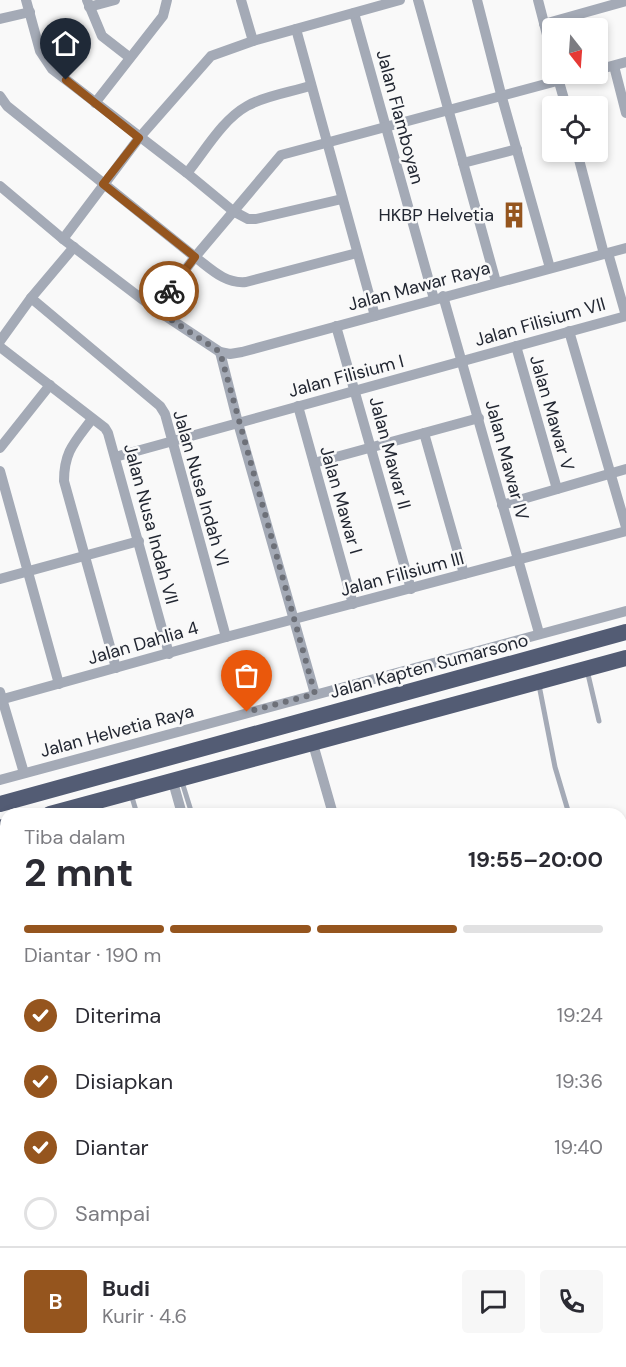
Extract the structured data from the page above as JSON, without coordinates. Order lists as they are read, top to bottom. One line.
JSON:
{"streets":{"highway":["Jalan Kapten Sumarsono"],"street":["Jalan Flamboyan","Jalan Mawar Raya","Jalan Filisium VII","Jalan Filisium I","Jalan Mawar V","Jalan Mawar II","Jalan Mawar IV","Jalan Nusa Indah VI","Jalan Mawar I","Jalan Nusa Indah VII","Jalan Filisium III","Jalan Dahlia 4","Jalan Helvetia Raya"]},"crossings":[["Jalan Flamboyan","Jalan Mawar Raya"],["Jalan Flamboyan","Jalan Mawar IV"],["Jalan Mawar Raya","Jalan Mawar II"],["Jalan Mawar Raya","Jalan Mawar IV"],["Jalan Filisium VII","Jalan Filisium I"],["Jalan Filisium VII","Jalan Mawar V"],["Jalan Filisium VII","Jalan Mawar IV"],["Jalan Filisium I","Jalan Mawar II"],["Jalan Filisium I","Jalan Mawar IV"],["Jalan Filisium I","Jalan Nusa Indah VI"],["Jalan Filisium I","Jalan Mawar I"],["Jalan Filisium I","Jalan Nusa Indah VII"],["Jalan Mawar II","Jalan Filisium III"],["Jalan Mawar IV","Jalan Filisium III"],["Jalan Mawar IV","Jalan Helvetia Raya"],["Jalan Nusa Indah VI","Jalan Dahlia 4"],["Jalan Mawar I","Jalan Filisium III"],["Jalan Nusa Indah VII","Jalan Dahlia 4"],["Jalan Filisium III","Jalan Dahlia 4"]],"places":{"building":["HKBP Helvetia"]},"north":"bottom","page":{"heading":["2 mnt","Tiba dalam","19:55–20:00"],"panel":["Budi","Kurir · 4.6"],"bar":"Diantar · 190 m","list":[["Diterima","19:24"],["Disiapkan","19:36"],["Diantar","19:40"],"Sampai"],"round":"B"}}
